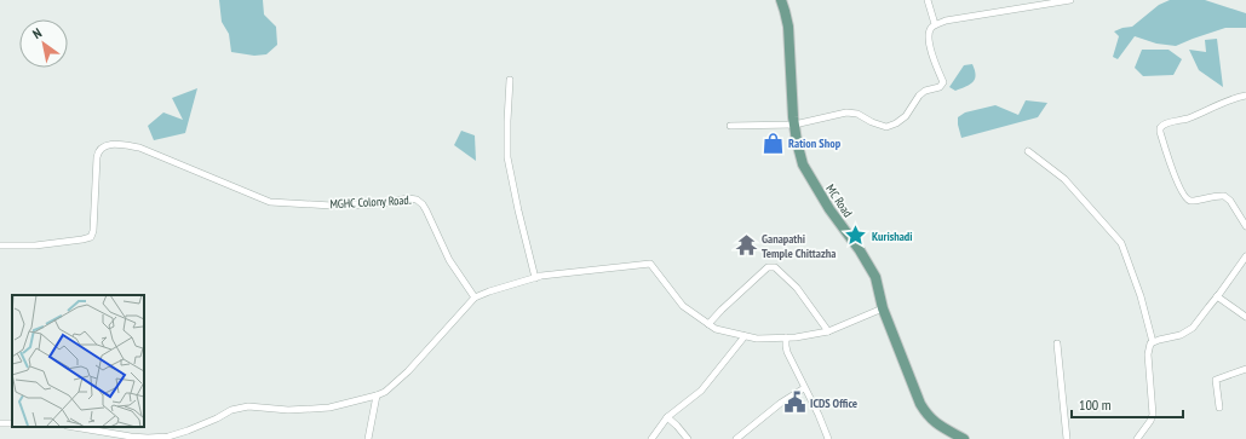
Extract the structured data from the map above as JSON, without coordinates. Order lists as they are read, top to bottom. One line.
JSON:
{"streets":{"main road":["MC Road"],"street":["MGHC Colony Road."]},"places":{"shop":["Ration Shop"],"place":["Kurishadi"],"temple":["Ganapathi Temple Chittazha"],"public building":["ICDS Office"]},"scale_bar":"100 m","north":"top left"}
